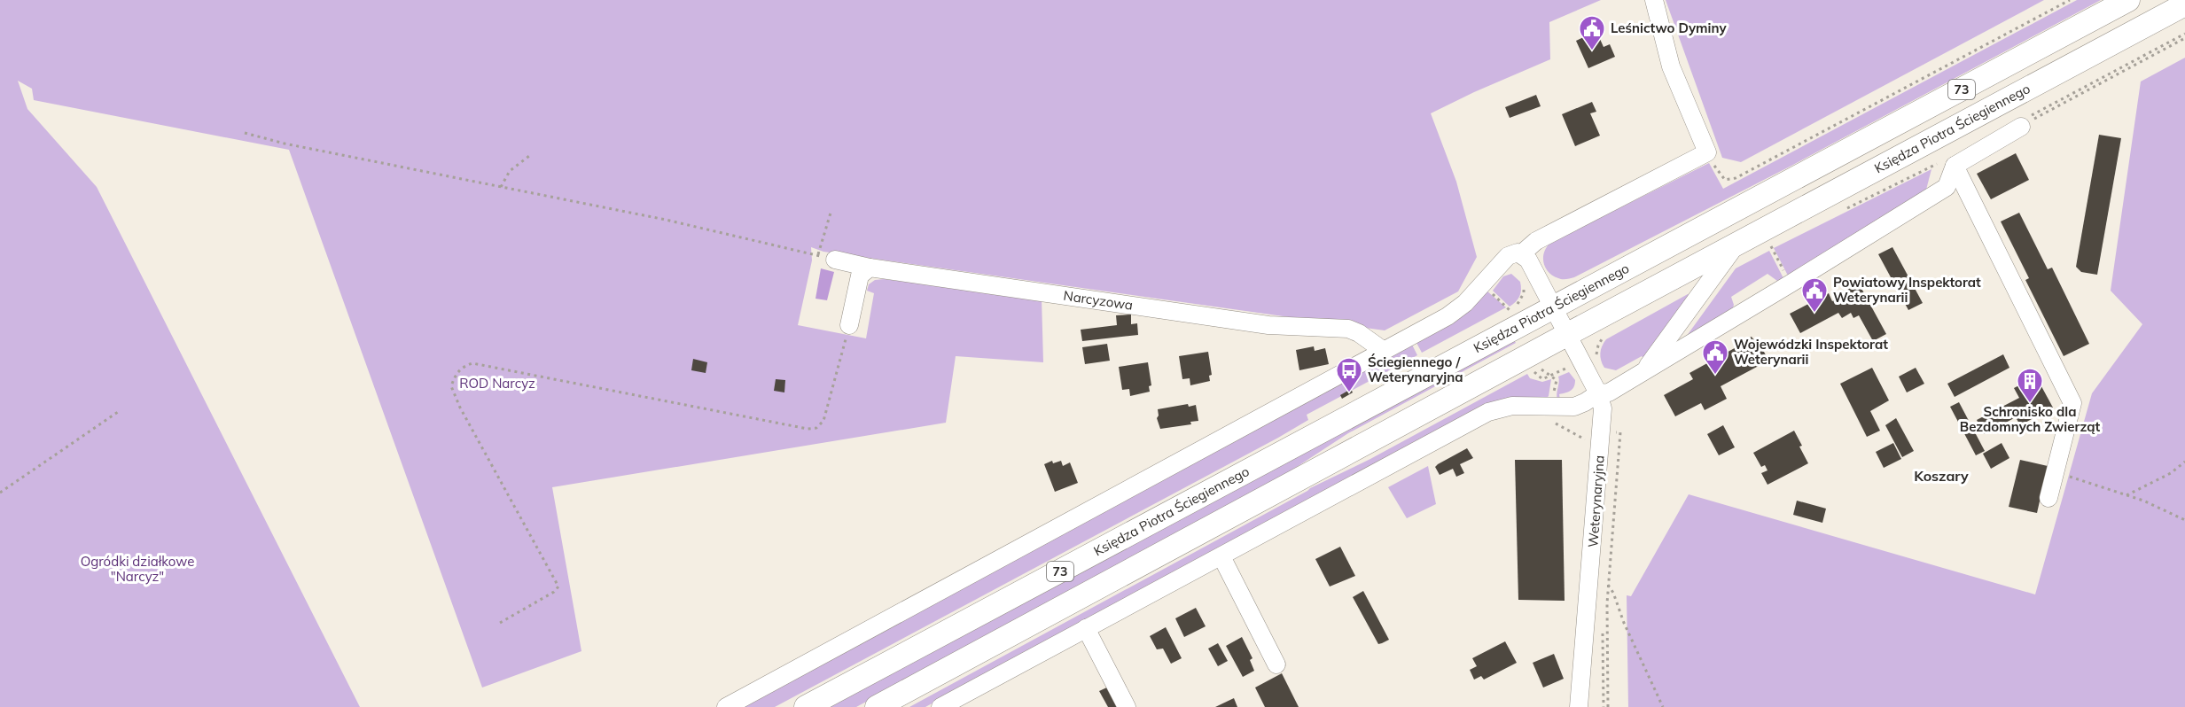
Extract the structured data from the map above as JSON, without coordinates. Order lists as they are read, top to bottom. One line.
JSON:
{"streets":{"main road":["73","Księdza Piotra Ściegiennego"],"street":["Narcyzowa","Weterynaryjna"]},"crossings":[["Księdza Piotra Ściegiennego","Weterynaryjna"]],"districts":["Koszary"],"parks":["ROD Narcyz","Ogródki działkowe \"Narcyz\""],"places":{"public building":["Leśnictwo Dyminy","Powiatowy Inspektorat Weterynarii","Wojewódzki Inspektorat Weterynarii"],"bus stop":["Ściegiennego / Weterynaryjna"],"building":["Schronisko dla Bezdomnych Zwierząt"]}}
